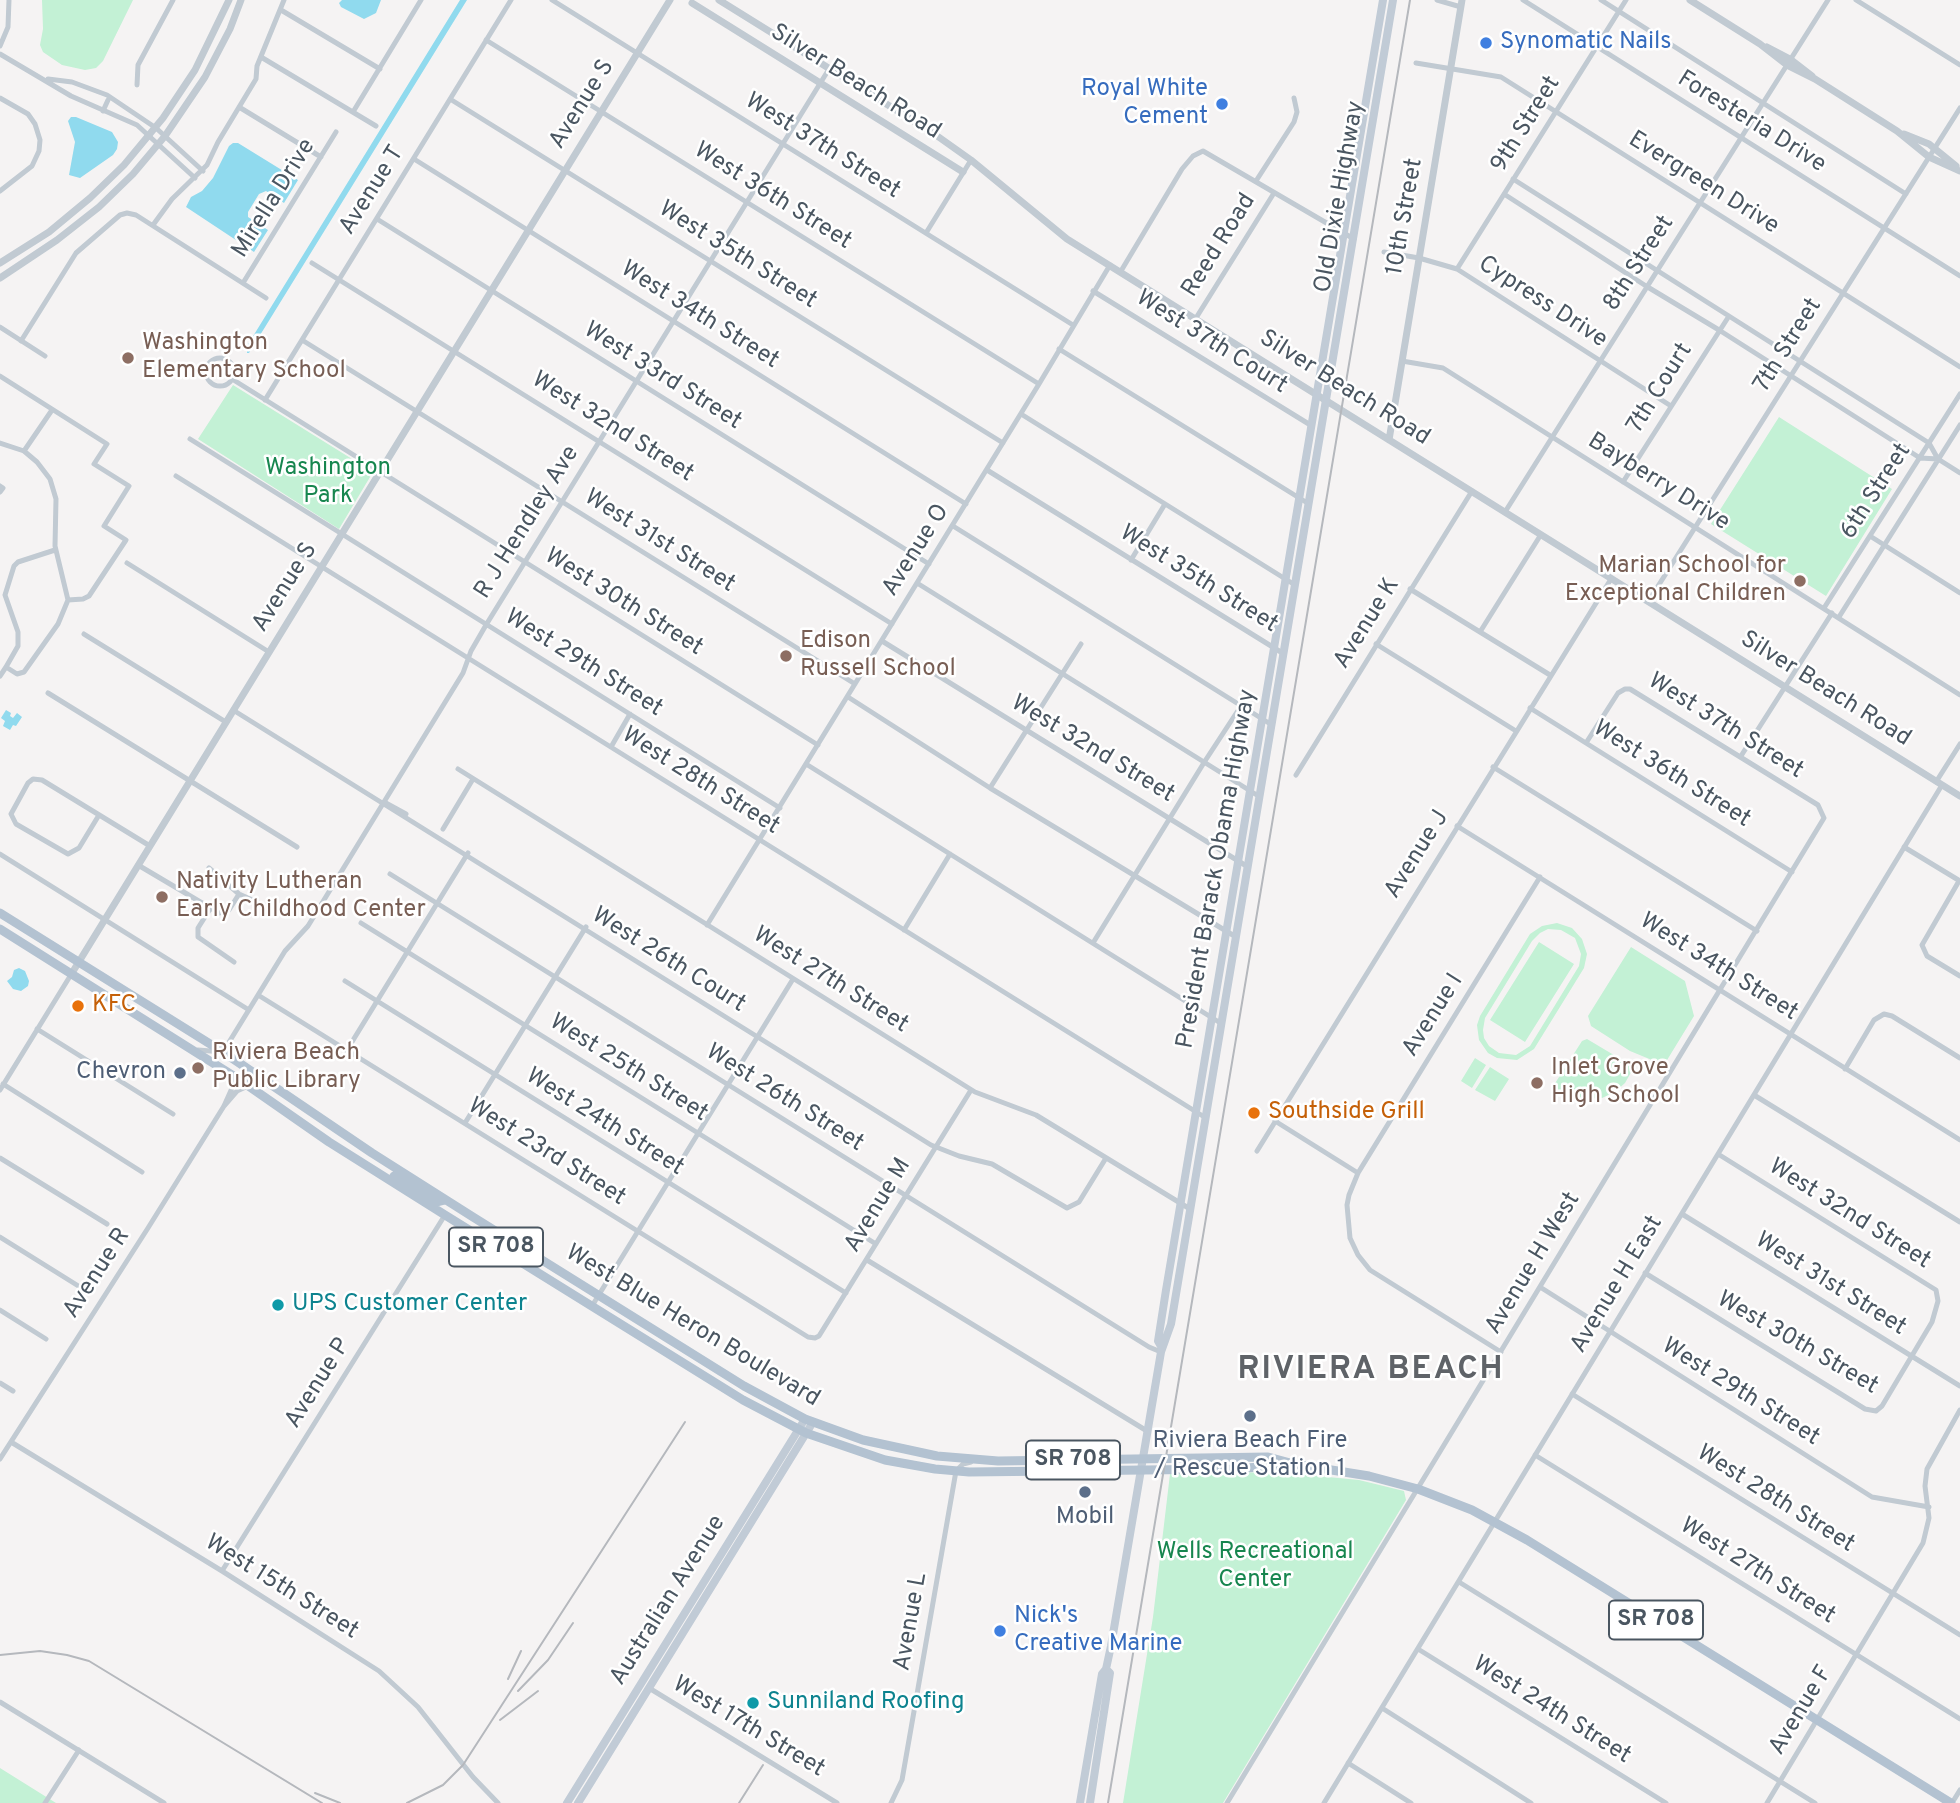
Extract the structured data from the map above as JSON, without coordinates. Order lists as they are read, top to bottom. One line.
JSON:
{"streets":{"main road":["Old Dixie Highway","President Barack Obama Highway","SR 708","West Blue Heron Boulevard","Australian Avenue"],"street":["Silver Beach Road","Avenue S","Foresteria Drive","9th Street","West 37th Street","Evergreen Drive","Avenue T","West 36th Street","Mirella Drive","10th Street","Reed Road","West 35th Street","8th Street","Cypress Drive","West 34th Street","West 37th Court","7th Street","West 33rd Street","7th Court","West 32nd Street","Bayberry Drive","6th Street","R J Hendley Ave","West 31st Street","Avenue O","West 30th Street","Avenue K","West 29th Street","West 28th Street","Avenue J","West 26th Court","West 27th Street","Avenue I","West 25th Street","West 26th Street","West 24th Street","West 23rd Street","Avenue M","Avenue H West","Avenue R","Avenue H East","Avenue P","West 15th Street","Avenue L","Avenue F","West 17th Street"]},"crossings":[["Silver Beach Road","Old Dixie Highway"],["Silver Beach Road","10th Street"],["Silver Beach Road","Reed Road"],["Silver Beach Road","8th Street"],["Silver Beach Road","7th Street"],["Silver Beach Road","R J Hendley Ave"],["Silver Beach Road","Avenue O"],["Silver Beach Road","Avenue K"],["Silver Beach Road","Avenue J"],["Silver Beach Road","President Barack Obama Highway"],["Silver Beach Road","Avenue H East"],["Avenue S","West 37th Street"],["Avenue S","West 36th Street"],["Avenue S","West 35th Street"],["Avenue S","West 34th Street"],["Avenue S","West 33rd Street"],["Avenue S","West 32nd Street"],["Avenue S","West 31st Street"],["Avenue S","West 30th Street"],["Avenue S","West 29th Street"],["Avenue S","West 28th Street"],["Avenue S","West 26th Court"],["Avenue S","West Blue Heron Boulevard"],["Foresteria Drive","9th Street"],["Foresteria Drive","8th Street"],["Foresteria Drive","7th Street"],["9th Street","Evergreen Drive"],["9th Street","Cypress Drive"],["West 37th Street","West 36th Street"],["West 37th Street","R J Hendley Ave"],["West 37th Street","Avenue O"],["West 37th Street","Avenue H West"],["Evergreen Drive","10th Street"],["Evergreen Drive","8th Street"],["Evergreen Drive","7th Street"],["Avenue T","West 36th Street"],["Avenue T","West 35th Street"],["Avenue T","West 34th Street"],["Avenue T","West 33rd Street"],["Avenue T","West 32nd Street"],["Avenue T","West 31st Street"],["Avenue T","West 30th Street"],["West 36th Street","R J Hendley Ave"],["West 36th Street","Avenue O"],["West 36th Street","Avenue J"],["West 36th Street","Avenue H West"],["Old Dixie Highway","President Barack Obama Highway"],["10th Street","Cypress Drive"],["10th Street","Bayberry Drive"],["West 35th Street","R J Hendley Ave"],["West 35th Street","Avenue O"],["West 35th Street","President Barack Obama Highway"],["8th Street","Cypress Drive"],["8th Street","Bayberry Drive"],["Cypress Drive","7th Court"],["West 34th Street","R J Hendley Ave"],["West 34th Street","Avenue O"],["West 34th Street","Avenue J"],["West 34th Street","Avenue I"],["West 34th Street","Avenue H West"],["West 34th Street","Avenue H East"],["West 37th Court","Avenue O"],["West 37th Court","President Barack Obama Highway"],["7th Street","Bayberry Drive"],["West 33rd Street","R J Hendley Ave"],["West 33rd Street","Avenue O"],["7th Court","Bayberry Drive"],["West 32nd Street","R J Hendley Ave"],["West 32nd Street","West 31st Street"],["West 32nd Street","Avenue O"],["West 32nd Street","West 30th Street"],["West 32nd Street","President Barack Obama Highway"],["West 32nd Street","Avenue H East"],["Bayberry Drive","6th Street"],["R J Hendley Ave","West 31st Street"],["R J Hendley Ave","West 30th Street"],["R J Hendley Ave","West 29th Street"],["R J Hendley Ave","West 28th Street"],["R J Hendley Ave","West 26th Court"],["R J Hendley Ave","West 23rd Street"],["West 31st Street","Avenue O"],["West 31st Street","West 30th Street"],["West 31st Street","Avenue H East"],["Avenue O","West 30th Street"],["Avenue O","West 29th Street"],["Avenue O","West 28th Street"],["Avenue O","West 27th Street"],["West 30th Street","Avenue H East"],["West 29th Street","Avenue H West"],["West 29th Street","Avenue H East"],["West 29th Street","Avenue F"],["West 28th Street","President Barack Obama Highway"],["West 28th Street","Avenue H East"],["West 28th Street","Avenue F"],["President Barack Obama Highway","West 27th Street"],["President Barack Obama Highway","West 26th Street"],["President Barack Obama Highway","West Blue Heron Boulevard"],["West 26th Court","West 27th Street"],["West 26th Court","Avenue M"],["West 27th Street","Avenue M"],["West 27th Street","Avenue H East"],["West 27th Street","Avenue F"],["West 25th Street","Avenue M"],["West 26th Street","Avenue M"],["West 24th Street","Avenue M"],["West 24th Street","Avenue H East"],["West 23rd Street","Avenue M"],["Avenue H West","West Blue Heron Boulevard"],["Avenue R","West Blue Heron Boulevard"],["Avenue R","West 15th Street"],["Avenue H East","West Blue Heron Boulevard"],["West Blue Heron Boulevard","Avenue P"],["West Blue Heron Boulevard","Australian Avenue"],["West Blue Heron Boulevard","Avenue L"],["West Blue Heron Boulevard","Avenue F"],["Avenue P","West 15th Street"],["Australian Avenue","West 17th Street"]],"districts":["RIVIERA BEACH"],"parks":["Washington Park","Wells Recreational Center"],"places":["Synomatic Nails","Royal White Cement","Washington Elementary School","Marian School for Exceptional Children","Edison Russell School","Nativity Lutheran Early Childhood Center","KFC","Riviera Beach Public Library","Chevron","Inlet Grove High School","Southside Grill","UPS Customer Center","Riviera Beach Fire / Rescue Station 1","Mobil","Nick's Creative Marine","Sunniland Roofing"]}
